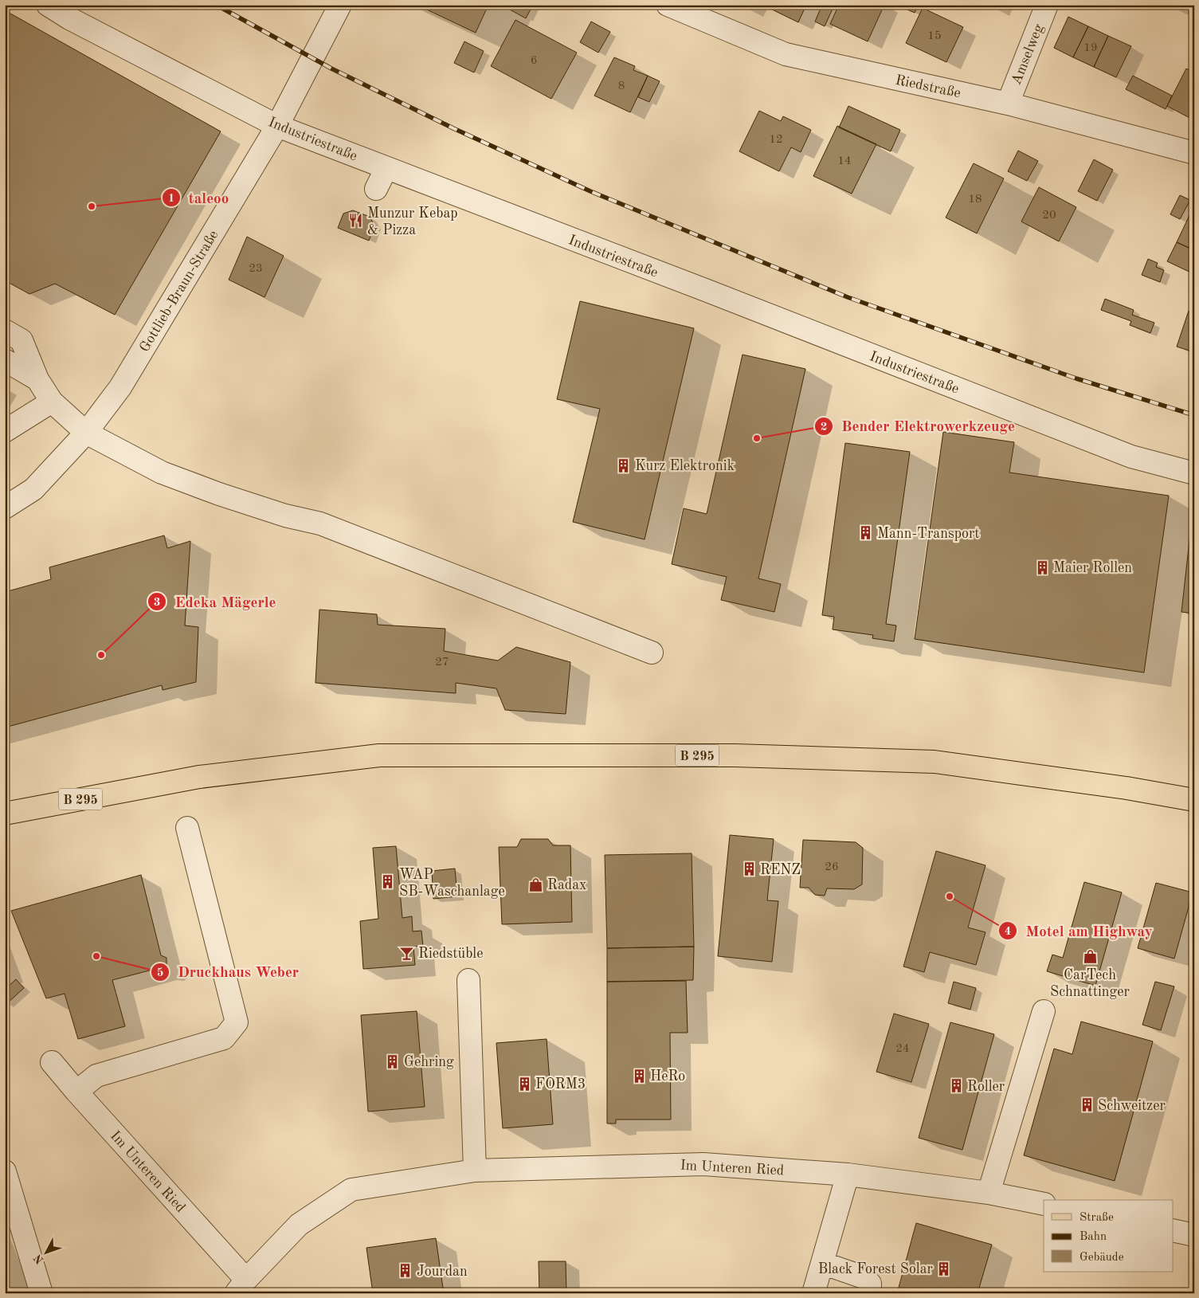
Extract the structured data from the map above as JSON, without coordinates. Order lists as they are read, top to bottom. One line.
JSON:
{"streets":{"main road":["B 295"],"street":["Amselweg","Riedstraße","Industriestraße","Gottlieb-Braun-Straße","Im Unteren Ried"]},"crossings":[["Amselweg","Riedstraße"],["Industriestraße","Gottlieb-Braun-Straße"]],"places":{"other":["taleoo","Bender Elektrowerkzeuge","Edeka Mägerle","Motel am Highway","Druckhaus Weber"],"restaurant":["Munzur Kebap & Pizza"],"building":["Kurz Elektronik","Mann-Transport","Maier Rollen","RENZ","WAP SB-Waschanlage","Gehring","HeRo","FORM3","Roller","Schweitzer","Black Forest Solar","Jourdan"],"shop":["Radax","CarTech Schnattinger"],"bar":["Riedstüble"]},"house_numbers":["15","19","6","8","12","14","18","20","23","27","26","24"],"legend":["Straße","Bahn","Gebäude"],"north":"bottom left"}
